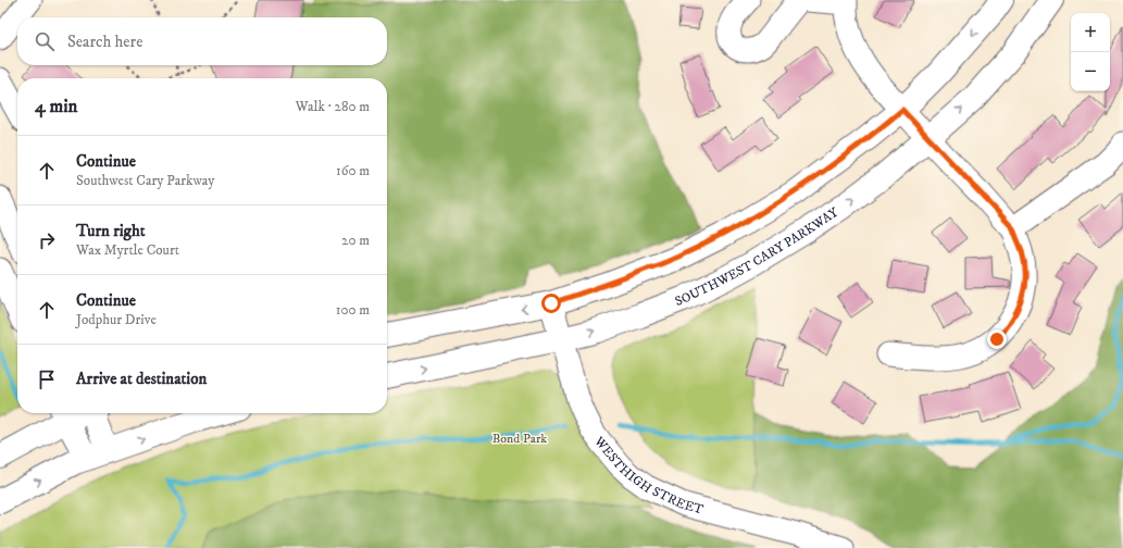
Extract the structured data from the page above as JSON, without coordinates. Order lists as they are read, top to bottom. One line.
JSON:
{"streets":{"main road":["SOUTHWEST CARY PARKWAY"],"street":["WESTHIGH STREET"]},"crossings":[["SOUTHWEST CARY PARKWAY","WESTHIGH STREET"]],"parks":["Bond Park"],"page":{"map_buttons":["+","−"],"search":"Search here","heading":["4 min","Walk · 280 m"],"list":[["Continue","Southwest Cary Parkway","160 m"],["Turn right","Wax Myrtle Court","20 m"],["Continue","Jodphur Drive","100 m"],"Arrive at destination"]}}
